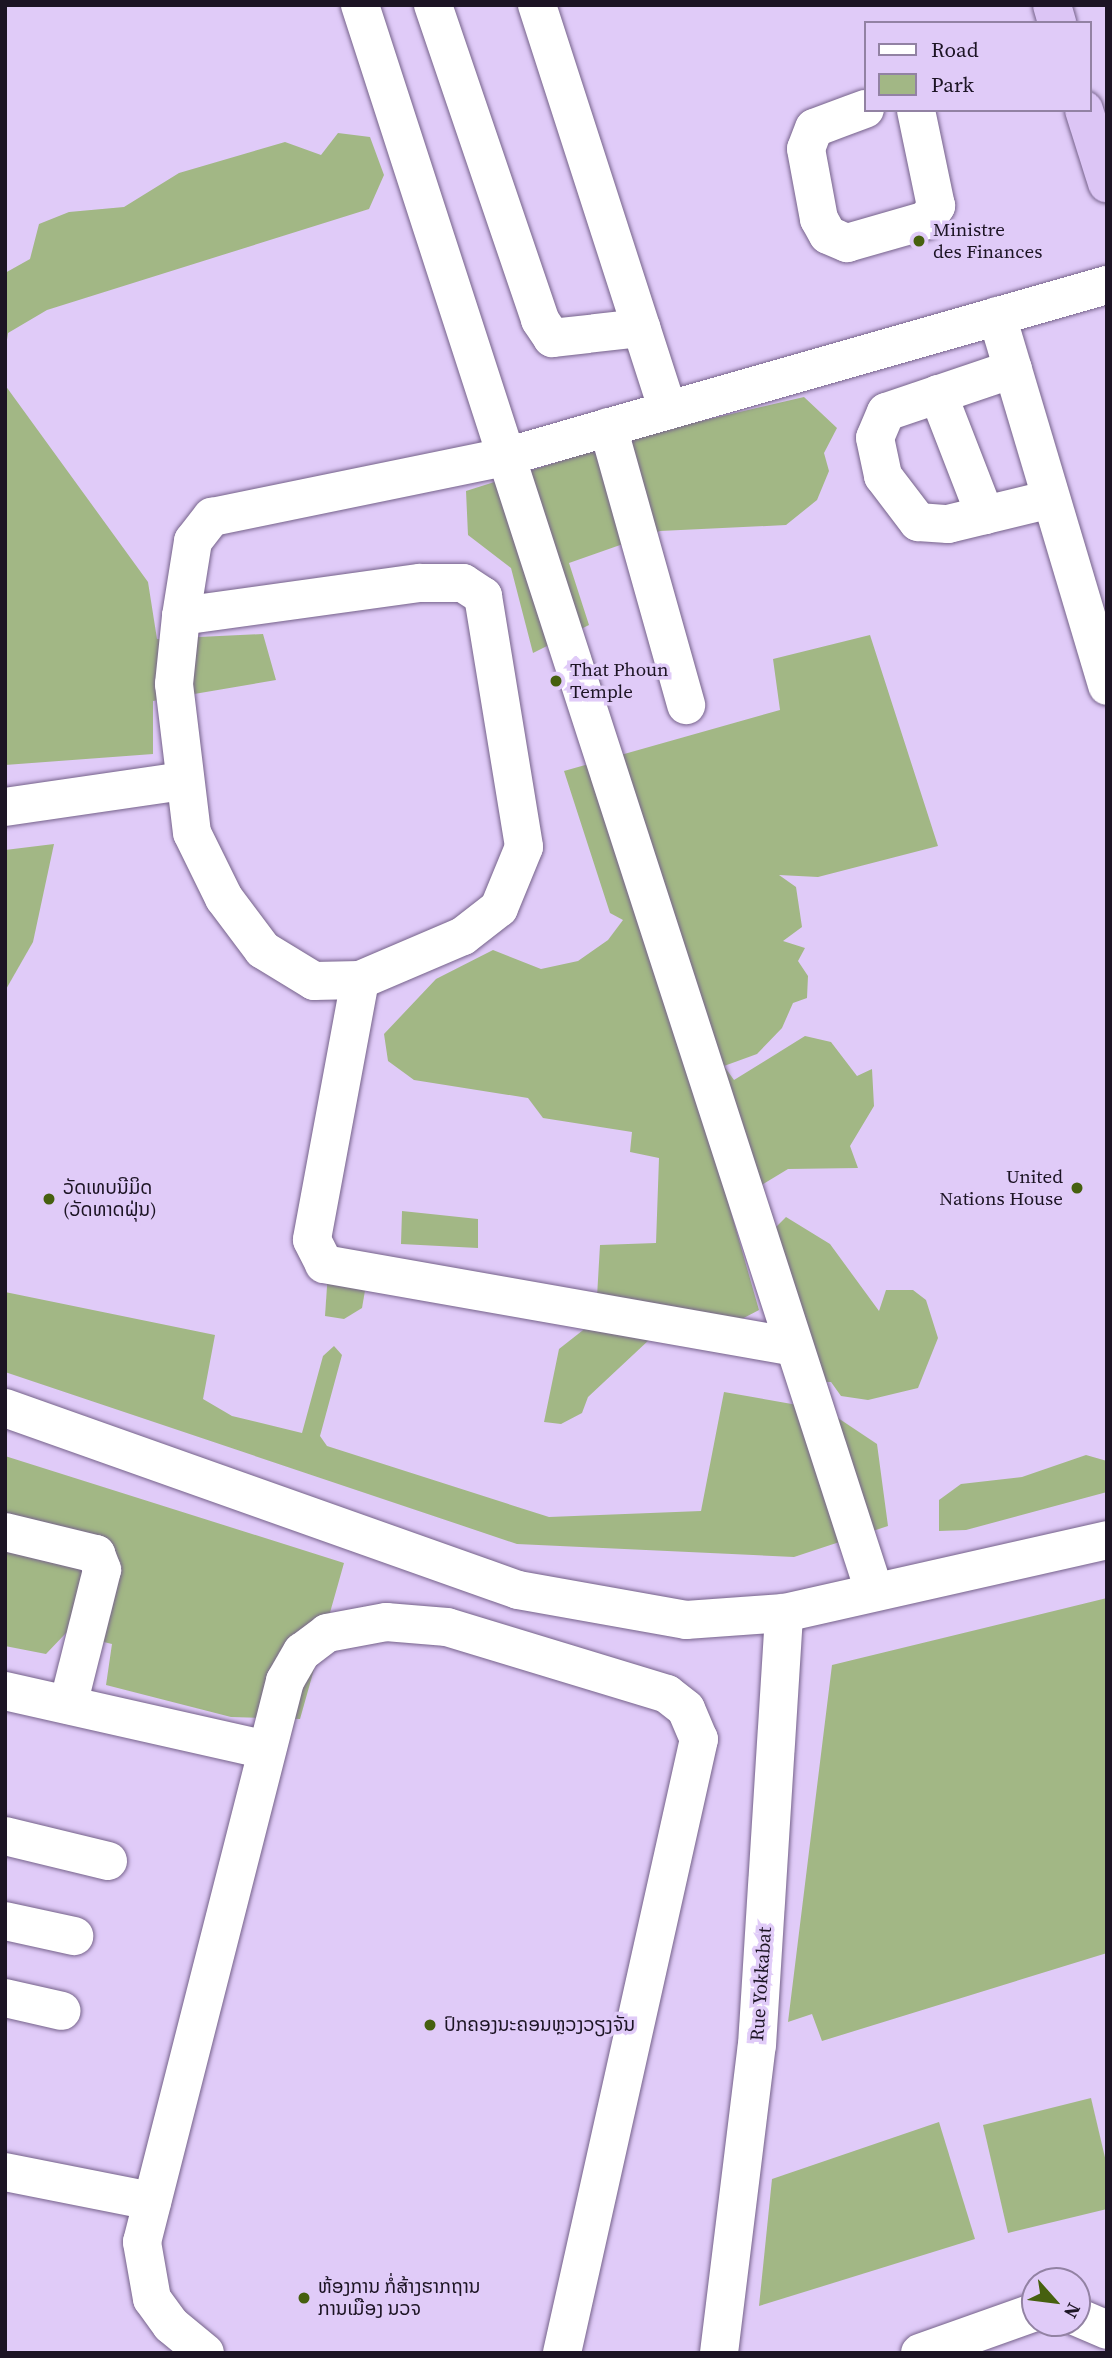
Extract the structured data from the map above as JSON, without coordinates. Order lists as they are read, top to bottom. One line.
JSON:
{"streets":{"street":["Rue Yokkabat"]},"places":["Ministre des Finances","That Phoun Temple","United Nations House","ວັດເທບນີມິດ (ວັດທາດຝຸ່ນ)","ປົກຄອງນະຄອນຫຼວງວຽງຈັນ","ຫ້ອງການ ກໍ່ສ້າງຮາກຖານ ການເມືອງ ນວຈ"],"legend":["Road","Park"],"north":"bottom right"}
